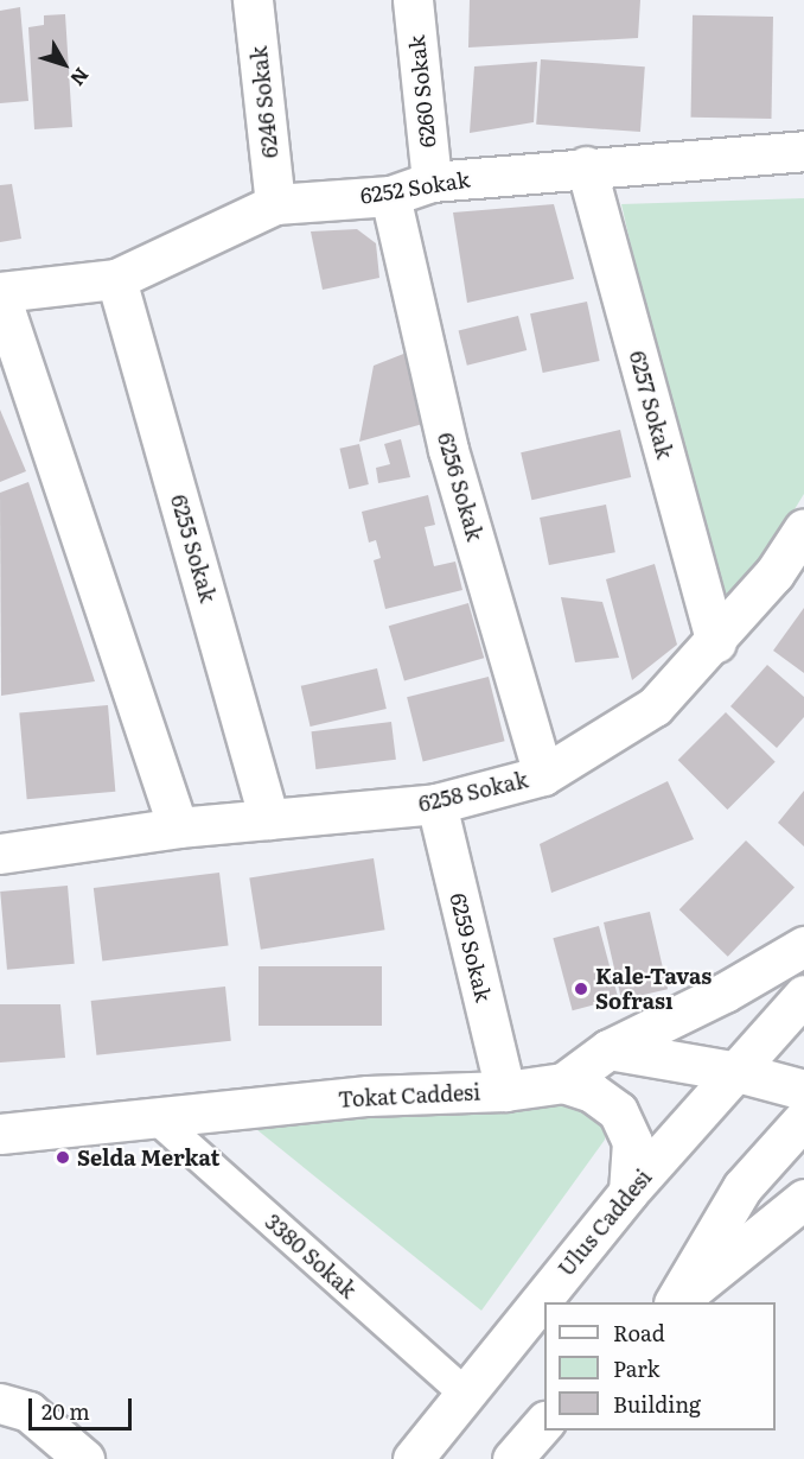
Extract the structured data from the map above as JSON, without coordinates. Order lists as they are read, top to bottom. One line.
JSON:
{"streets":{"street":["6260 Sokak","6246 Sokak","6252 Sokak","6257 Sokak","6256 Sokak","6255 Sokak","6258 Sokak","6259 Sokak","Tokat Caddesi","Ulus Caddesi","3380 Sokak"]},"crossings":[["6260 Sokak","6252 Sokak"],["6246 Sokak","6252 Sokak"],["6252 Sokak","6257 Sokak"],["6252 Sokak","6256 Sokak"],["6252 Sokak","6255 Sokak"],["6257 Sokak","6258 Sokak"],["6256 Sokak","6258 Sokak"],["6255 Sokak","6258 Sokak"],["6258 Sokak","6259 Sokak"],["6259 Sokak","Tokat Caddesi"],["Tokat Caddesi","3380 Sokak"],["Ulus Caddesi","3380 Sokak"]],"places":["Kale-Tavas Sofrası","Selda Merkat"],"legend":["Road","Park","Building"],"scale_bar":"20 m","north":"bottom right"}
